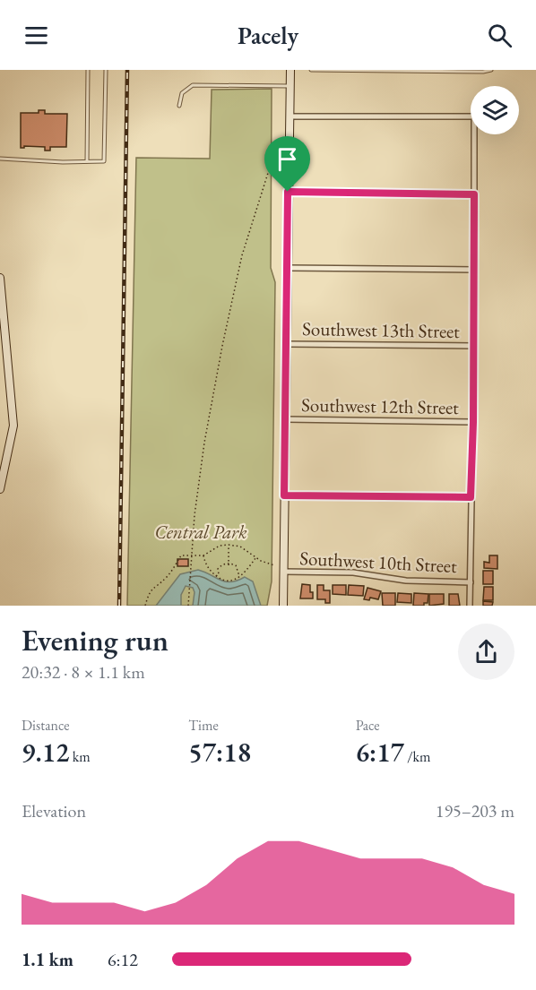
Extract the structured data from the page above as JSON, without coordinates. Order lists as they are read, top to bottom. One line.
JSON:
{"streets":{"street":["Southwest 13th Street","Southwest 12th Street","Southwest 10th Street"]},"parks":["Central Park"],"page":{"header":"Pacely","heading":["Evening run","20:32 · 8 × 1.1 km"],"stats":[["Distance","9.12 km"],["Time","57:18"],["Pace","6:17 /km"]],"chart":["Elevation","195–203 m"],"list":[{"name":"1.1 km","note":"6:12"}]}}
